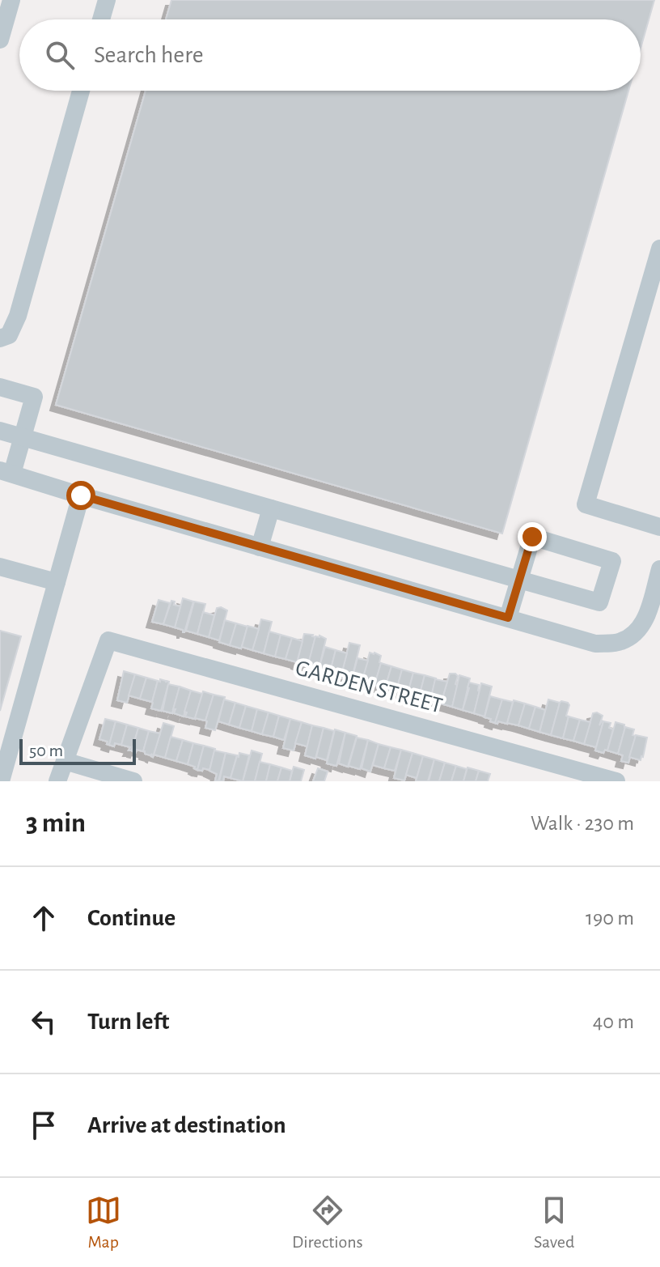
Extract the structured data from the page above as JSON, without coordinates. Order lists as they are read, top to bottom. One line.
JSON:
{"streets":{"street":["GARDEN STREET"]},"scale_bar":"50 m","page":{"search":"Search here","scale":"50 m","heading":["3 min","Walk · 230 m"],"list":[["Continue","190 m"],["Turn left","40 m"],"Arrive at destination"],"nav":["Map","Directions","Saved"]}}
